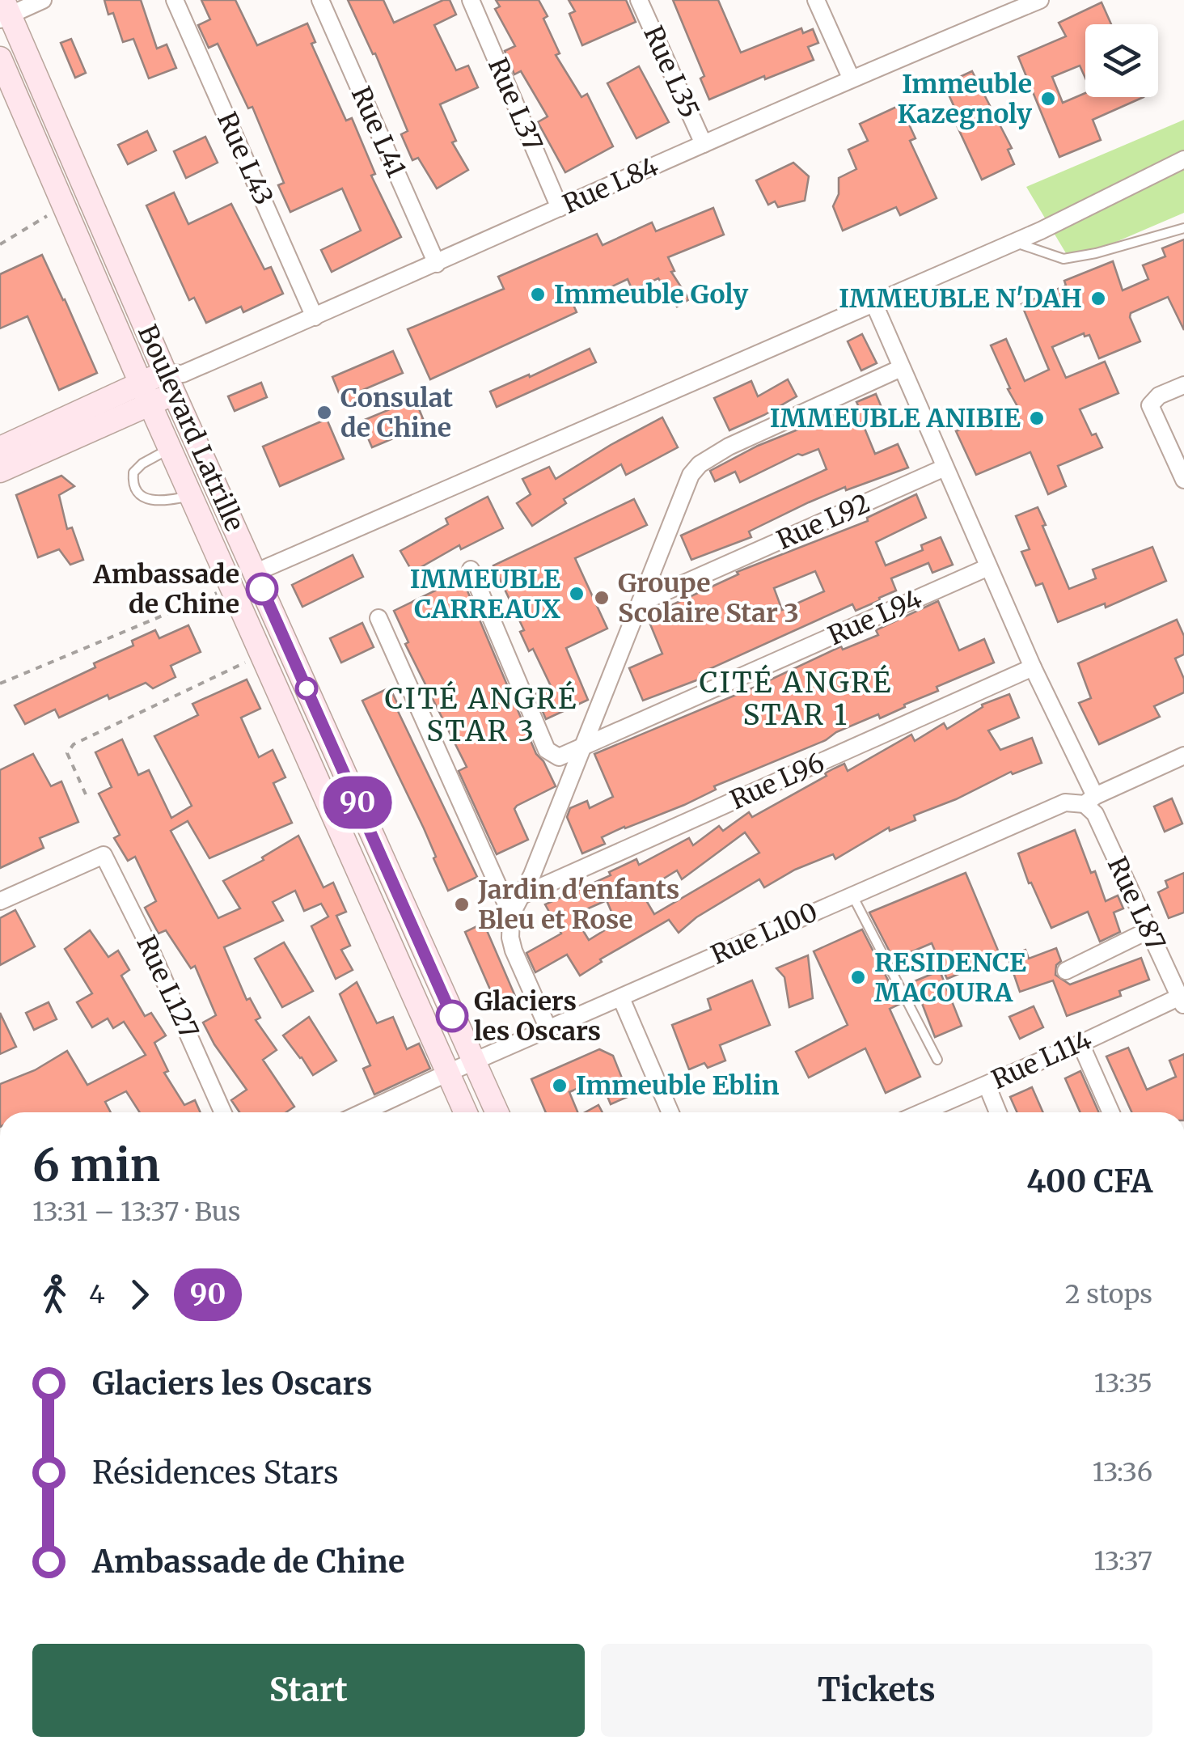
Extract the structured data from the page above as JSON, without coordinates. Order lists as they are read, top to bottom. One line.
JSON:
{"streets":{"main road":["Rue L84","Boulevard Latrille"],"street":["Rue L35","Rue L37","Rue L41","Rue L43","Rue L92","Rue L94","Rue L96","Rue L87","Rue L100","Rue L127","Rue L114"]},"crossings":[["Rue L35","Rue L84"],["Rue L37","Rue L84"],["Rue L41","Rue L84"],["Rue L43","Rue L84"],["Rue L84","Boulevard Latrille"],["Boulevard Latrille","Rue L100"],["Rue L92","Rue L87"],["Rue L94","Rue L87"],["Rue L96","Rue L87"],["Rue L87","Rue L100"],["Rue L87","Rue L114"]],"districts":["CITÉ ANGRÉ STAR 1","CITÉ ANGRÉ STAR 3"],"places":["Immeuble Kazegnoly","Immeuble Goly","IMMEUBLE N'DAH","Consulat de Chine","IMMEUBLE ANIBIE","Ambassade de Chine","IMMEUBLE CARREAUX","Groupe Scolaire Star 3","Jardin d'enfants Bleu et Rose","RESIDENCE MACOURA","Glaciers les Oscars","Immeuble Eblin"],"lines":["bus line 90"],"page":{"on_map":"90","heading":["6 min","13:31 – 13:37 · Bus","400 CFA"],"legs":["4","90","2 stops"],"list":[{"name":"Glaciers les Oscars","value":"13:35"},{"name":"Résidences Stars","value":"13:36"},{"name":"Ambassade de Chine","value":"13:37"}],"buttons":["Start","Tickets"]}}
